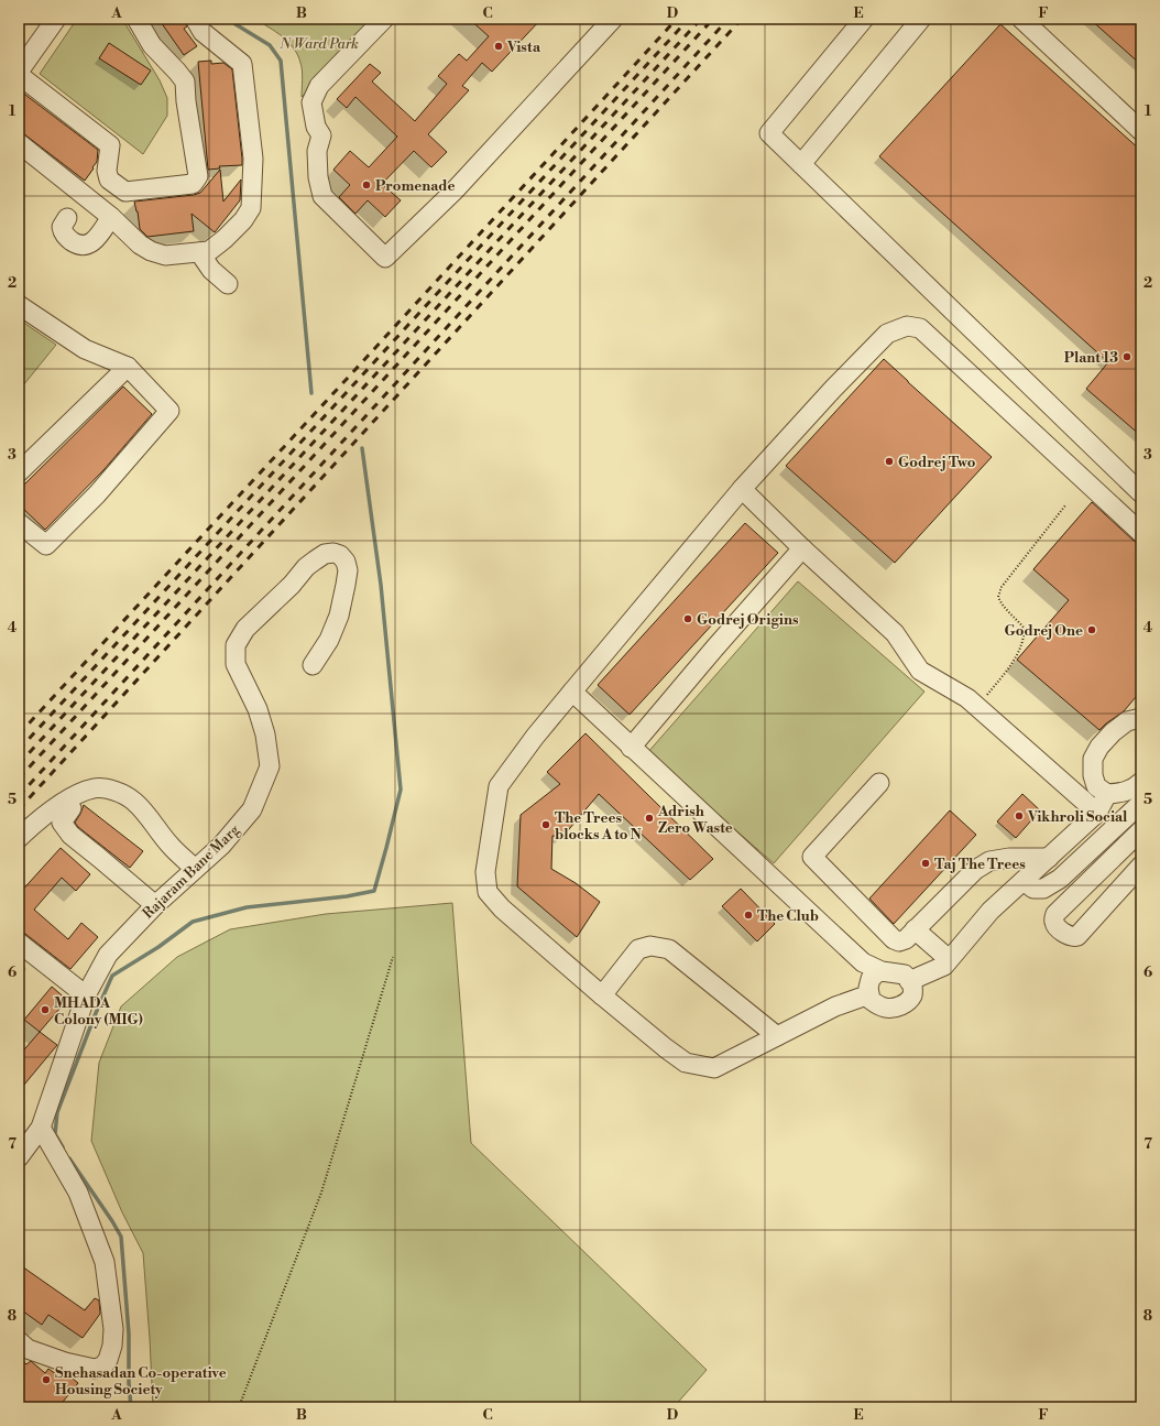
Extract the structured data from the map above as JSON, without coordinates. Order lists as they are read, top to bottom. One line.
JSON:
{"streets":{"street":["Rajaram Bane Marg"]},"parks":["N Ward Park"],"places":["Vista","Promenade","Plant 13","Godrej Two","Godrej Origins","Godrej One","Vikhroli Social","Adrish Zero Waste","The Trees blocks A to N","Taj The Trees","The Club","MHADA Colony (MIG)","Snehasadan Co-operative Housing Society"],"grid":{"columns":["A","B","C","D","E","F"],"rows":["1","2","3","4","5","6","7","8"]}}
